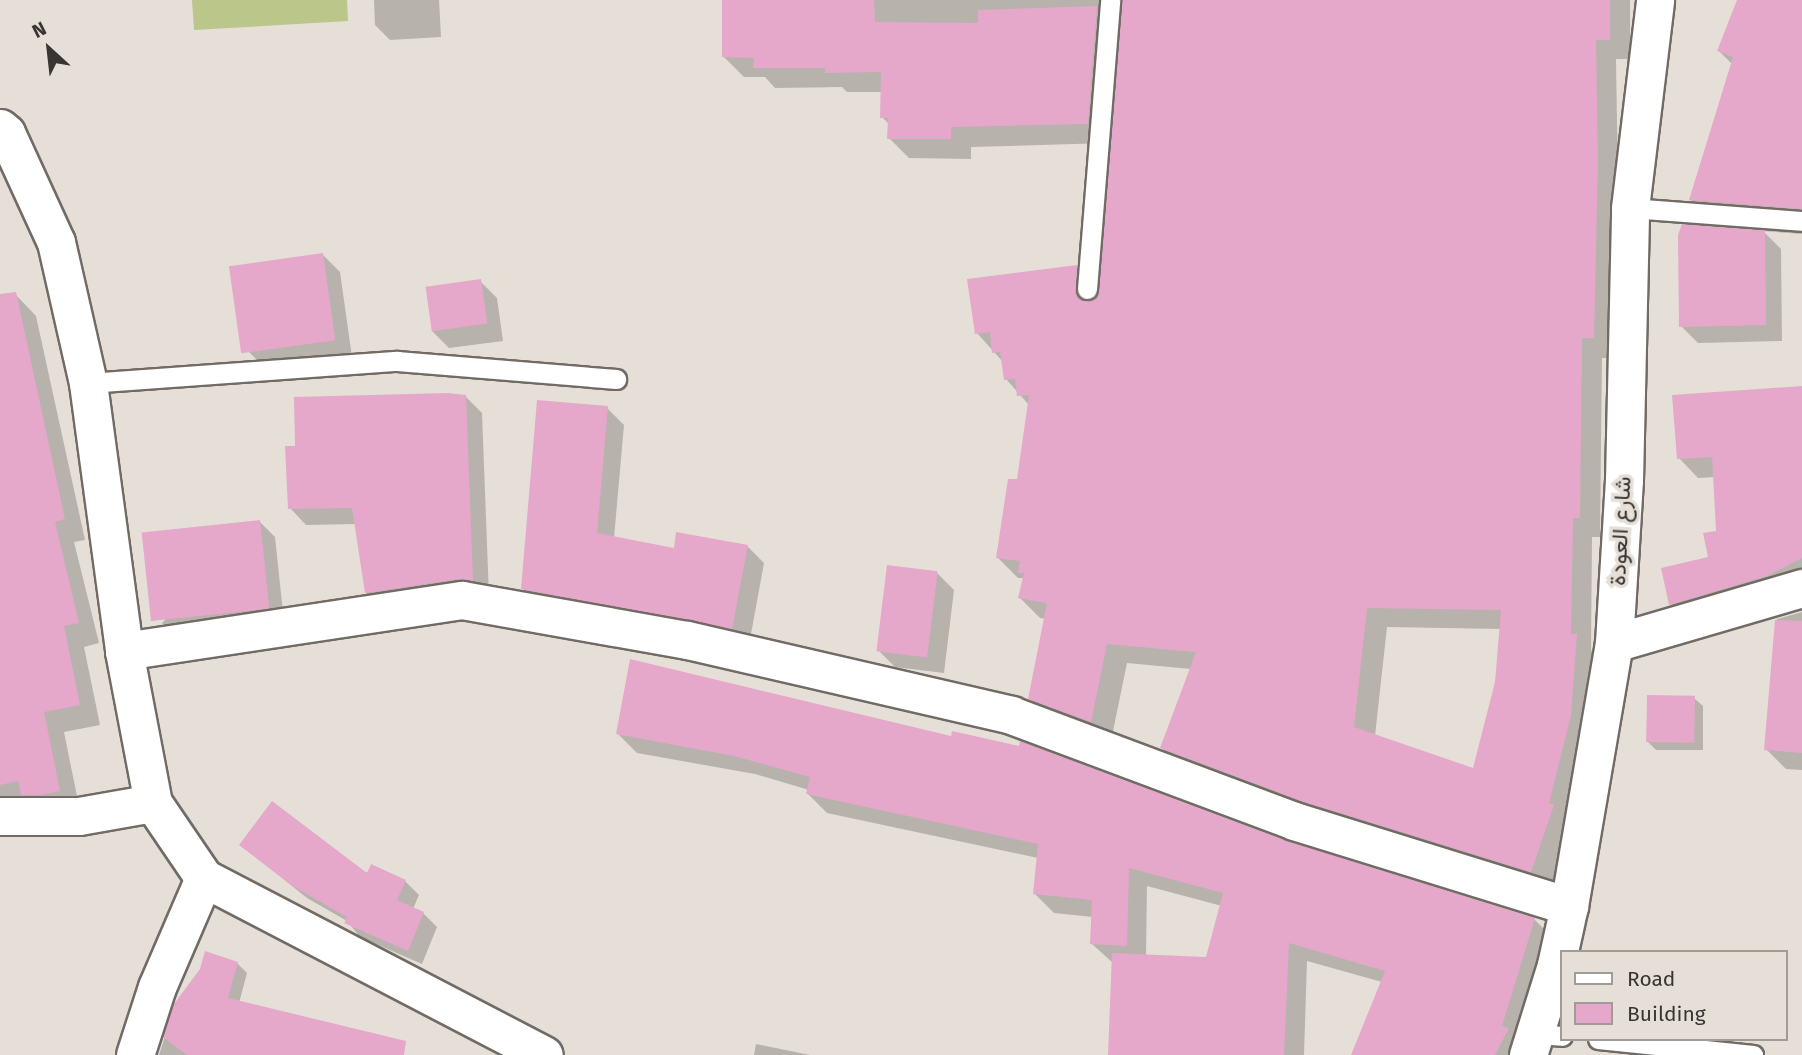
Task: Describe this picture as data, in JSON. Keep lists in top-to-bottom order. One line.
{"streets":{"street":["شارع العودة"]},"legend":["Road","Building"],"north":"top left"}
